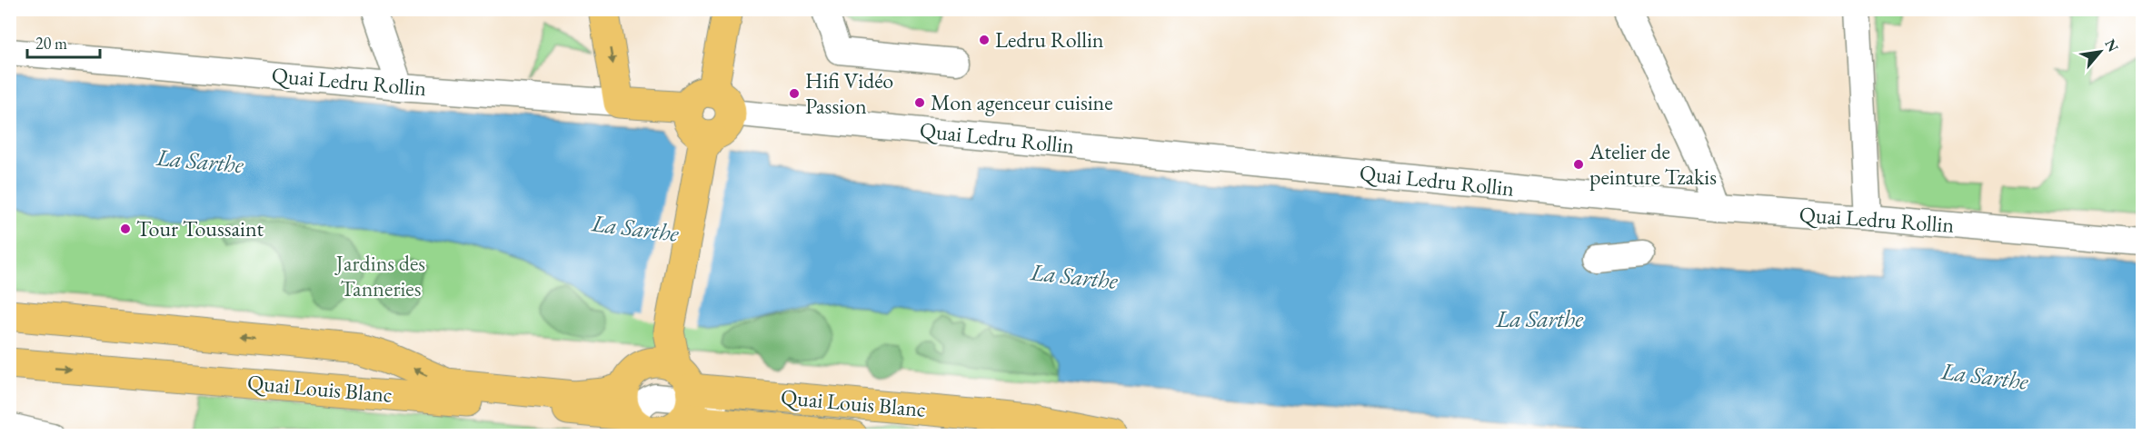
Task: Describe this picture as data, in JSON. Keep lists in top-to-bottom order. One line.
{"streets":{"main road":["Quai Ledru Rollin","Quai Louis Blanc"]},"water":["La Sarthe"],"parks":["Jardins des Tanneries"],"places":["Ledru Rollin","Hifi Vidéo Passion","Mon agenceur cuisine","Atelier de peinture Tzakis","Tour Toussaint"],"scale_bar":"20 m","north":"top right"}
